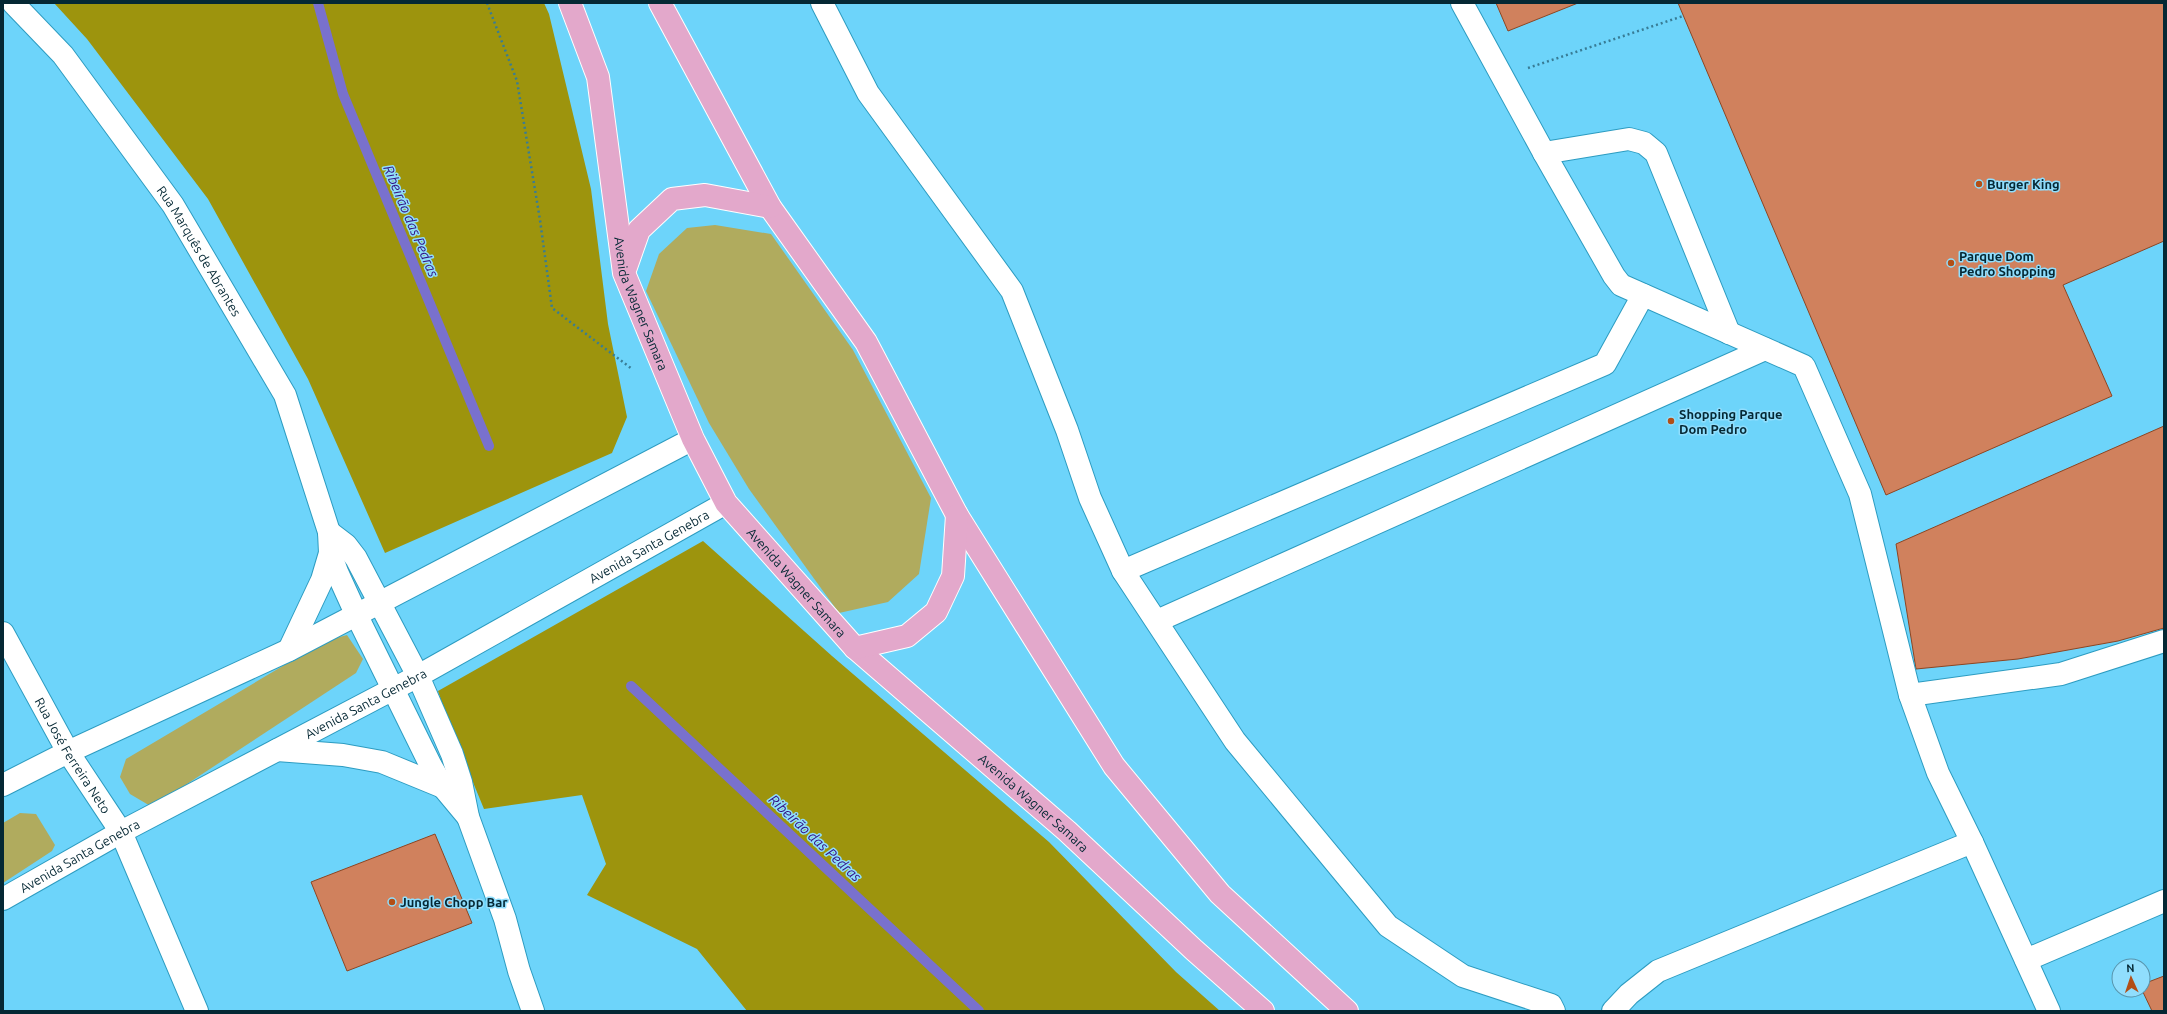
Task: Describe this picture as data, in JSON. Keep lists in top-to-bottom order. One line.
{"streets":{"main road":["Avenida Wagner Samara"],"street":["Rua Marquês de Abrantes","Avenida Santa Genebra","Rua José Ferreira Neto"]},"crossings":[["Rua Marquês de Abrantes","Avenida Santa Genebra"],["Avenida Wagner Samara","Avenida Santa Genebra"],["Avenida Santa Genebra","Rua José Ferreira Neto"]],"water":["Ribeirão das Pedras"],"places":["Burger King","Parque Dom Pedro Shopping","Shopping Parque Dom Pedro","Jungle Chopp Bar"],"north":"top"}
